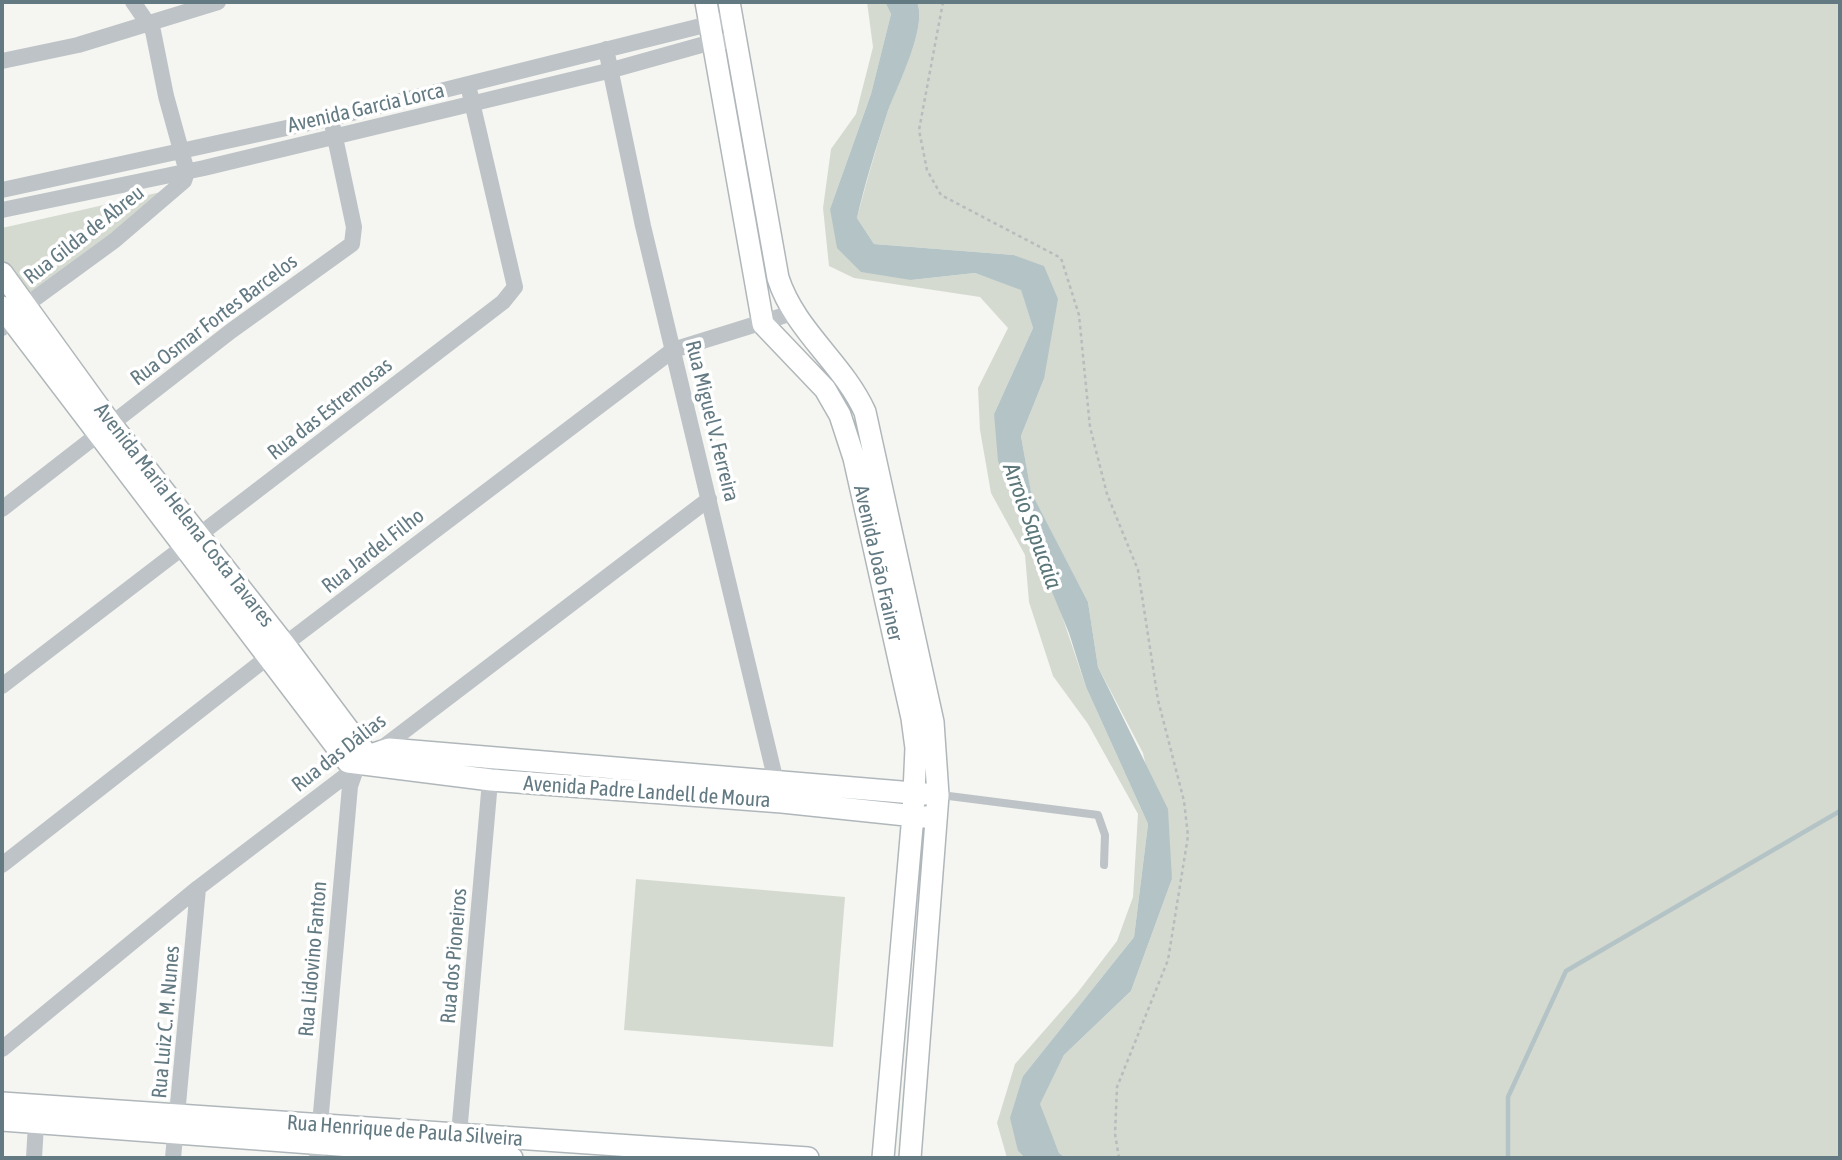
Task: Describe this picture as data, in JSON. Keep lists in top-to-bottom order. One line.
{"streets":{"street":["Avenida Garcia Lorca","Rua Gilda de Abreu","Rua Osmar Fortes Barcelos","Rua das Estremosas","Rua Miguel V. Ferreira","Avenida Maria Helena Costa Tavares","Rua Jardel Filho","Avenida João Frainer","Rua das Dálias","Avenida Padre Landell de Moura","Rua dos Pioneiros","Rua Lidovino Fanton","Rua Luiz C. M. Nunes","Rua Henrique de Paula Silveira"]},"crossings":[["Avenida Garcia Lorca","Rua Gilda de Abreu"],["Avenida Garcia Lorca","Rua Osmar Fortes Barcelos"],["Avenida Garcia Lorca","Rua das Estremosas"],["Avenida Garcia Lorca","Rua Miguel V. Ferreira"],["Avenida Garcia Lorca","Avenida João Frainer"],["Rua Gilda de Abreu","Avenida Maria Helena Costa Tavares"],["Rua Osmar Fortes Barcelos","Avenida Maria Helena Costa Tavares"],["Rua das Estremosas","Avenida Maria Helena Costa Tavares"],["Rua Miguel V. Ferreira","Rua Jardel Filho"],["Rua Miguel V. Ferreira","Rua das Dálias"],["Rua Miguel V. Ferreira","Avenida Padre Landell de Moura"],["Avenida Maria Helena Costa Tavares","Rua Jardel Filho"],["Avenida Maria Helena Costa Tavares","Rua das Dálias"],["Avenida Maria Helena Costa Tavares","Avenida Padre Landell de Moura"],["Avenida Maria Helena Costa Tavares","Rua Lidovino Fanton"],["Rua Jardel Filho","Avenida João Frainer"],["Avenida João Frainer","Avenida Padre Landell de Moura"],["Rua das Dálias","Avenida Padre Landell de Moura"],["Rua das Dálias","Rua Lidovino Fanton"],["Rua das Dálias","Rua Luiz C. M. Nunes"],["Avenida Padre Landell de Moura","Rua dos Pioneiros"],["Avenida Padre Landell de Moura","Rua Lidovino Fanton"],["Rua dos Pioneiros","Rua Henrique de Paula Silveira"],["Rua Lidovino Fanton","Rua Henrique de Paula Silveira"],["Rua Luiz C. M. Nunes","Rua Henrique de Paula Silveira"]],"water":["Arroio Sapucaia"]}
